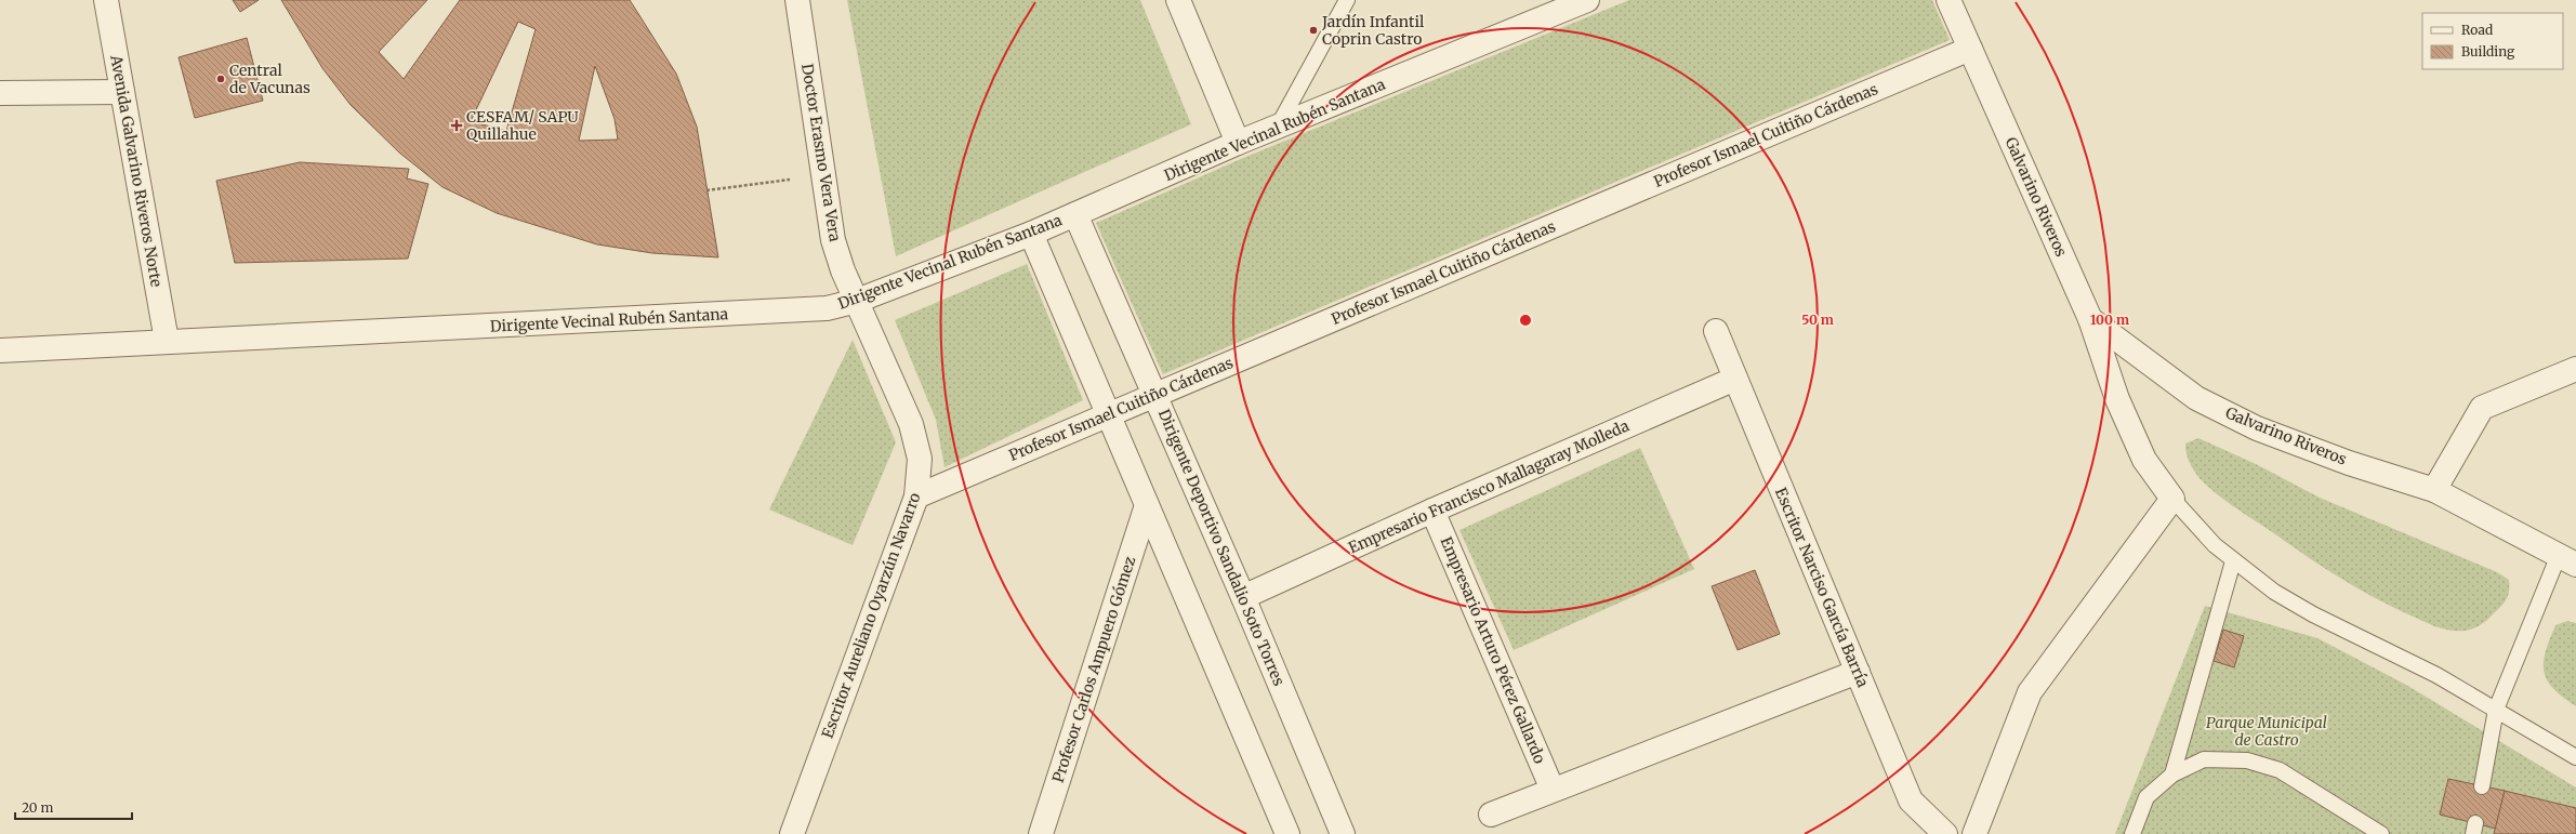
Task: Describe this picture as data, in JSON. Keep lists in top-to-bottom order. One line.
{"streets":{"street":["Dirigente Vecinal Rubén Santana","Profesor Ismael Cuitiño Cárdenas","Doctor Erasmo Vera Vera","Avenida Galvarino Riveros Norte","Galvarino Riveros","Empresario Francisco Mallagaray Molleda","Dirigente Deportivo Sandalio Soto Torres","Escritor Narciso García Barría","Escritor Aureliano Oyarzún Navarro","Empresario Arturo Pérez Gallardo","Profesor Carlos Ampuero Gómez"]},"crossings":[["Dirigente Vecinal Rubén Santana","Doctor Erasmo Vera Vera"],["Dirigente Vecinal Rubén Santana","Avenida Galvarino Riveros Norte"],["Dirigente Vecinal Rubén Santana","Dirigente Deportivo Sandalio Soto Torres"],["Dirigente Vecinal Rubén Santana","Escritor Aureliano Oyarzún Navarro"],["Profesor Ismael Cuitiño Cárdenas","Galvarino Riveros"],["Profesor Ismael Cuitiño Cárdenas","Dirigente Deportivo Sandalio Soto Torres"],["Profesor Ismael Cuitiño Cárdenas","Escritor Aureliano Oyarzún Navarro"],["Doctor Erasmo Vera Vera","Escritor Aureliano Oyarzún Navarro"],["Empresario Francisco Mallagaray Molleda","Dirigente Deportivo Sandalio Soto Torres"],["Empresario Francisco Mallagaray Molleda","Escritor Narciso García Barría"],["Empresario Francisco Mallagaray Molleda","Empresario Arturo Pérez Gallardo"]],"parks":["Parque Municipal de Castro"],"places":{"other":["Jardín Infantil Coprin Castro","Central de Vacunas"],"health":["CESFAM/ SAPU Quillahue"]},"legend":["Road","Building"],"scale_bar":"20 m","rings":["50 m","100 m"]}
